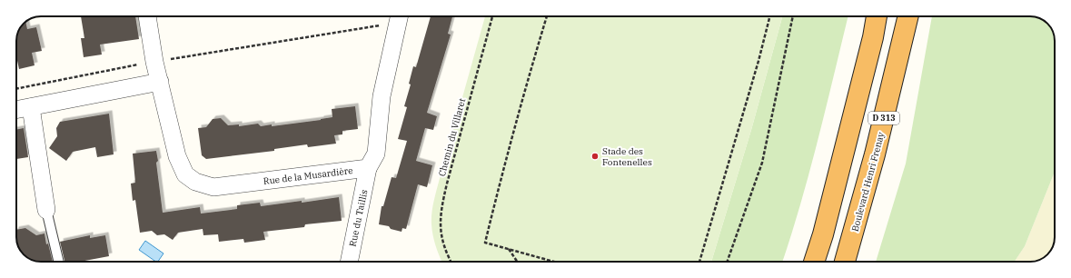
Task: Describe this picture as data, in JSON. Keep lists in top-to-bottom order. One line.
{"streets":{"highway":["D 313","Boulevard Henri Frenay"],"street":["Rue de la Musardière","Rue du Taillis"],"path":["Chemin du Villaret"]},"crossings":[["Rue de la Musardière","Rue du Taillis"]],"places":["Stade des Fontenelles"]}
